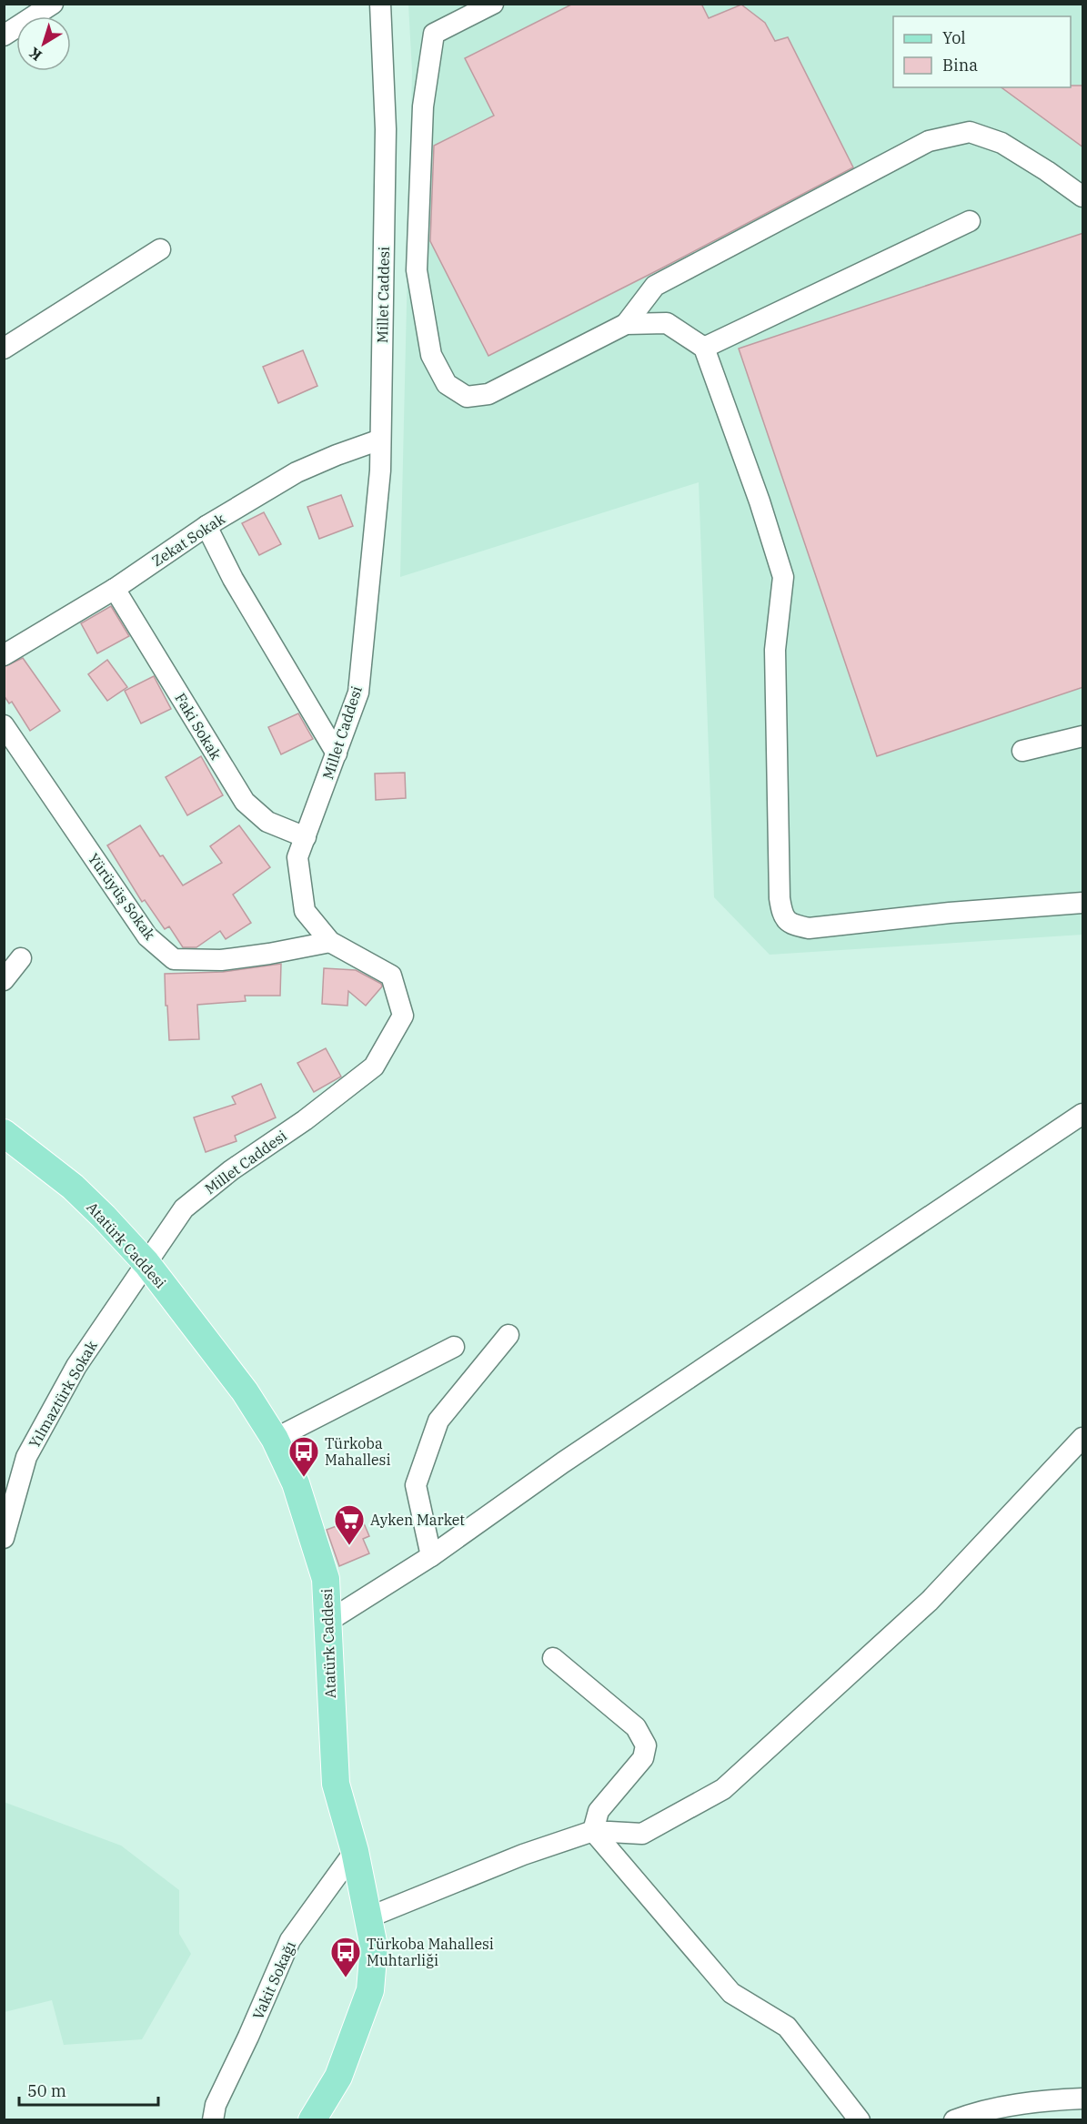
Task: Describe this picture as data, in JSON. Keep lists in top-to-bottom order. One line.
{"streets":{"main road":["Atatürk Caddesi"],"street":["Millet Caddesi","Zekat Sokak","Faki Sokak","Yürüyüş Sokak","Yılmaztürk Sokak","Vakit Sokağı"]},"crossings":[["Millet Caddesi","Zekat Sokak"],["Millet Caddesi","Faki Sokak"],["Millet Caddesi","Yürüyüş Sokak"],["Millet Caddesi","Atatürk Caddesi"],["Millet Caddesi","Yılmaztürk Sokak"],["Zekat Sokak","Faki Sokak"],["Atatürk Caddesi","Yılmaztürk Sokak"],["Atatürk Caddesi","Vakit Sokağı"]],"places":{"bus stop":["Türkoba Mahallesi","Türkoba Mahallesi Muhtarliği"],"supermarket":["Ayken Market"]},"legend":["Yol","Bina"],"scale_bar":"50 m","north":"bottom left"}
